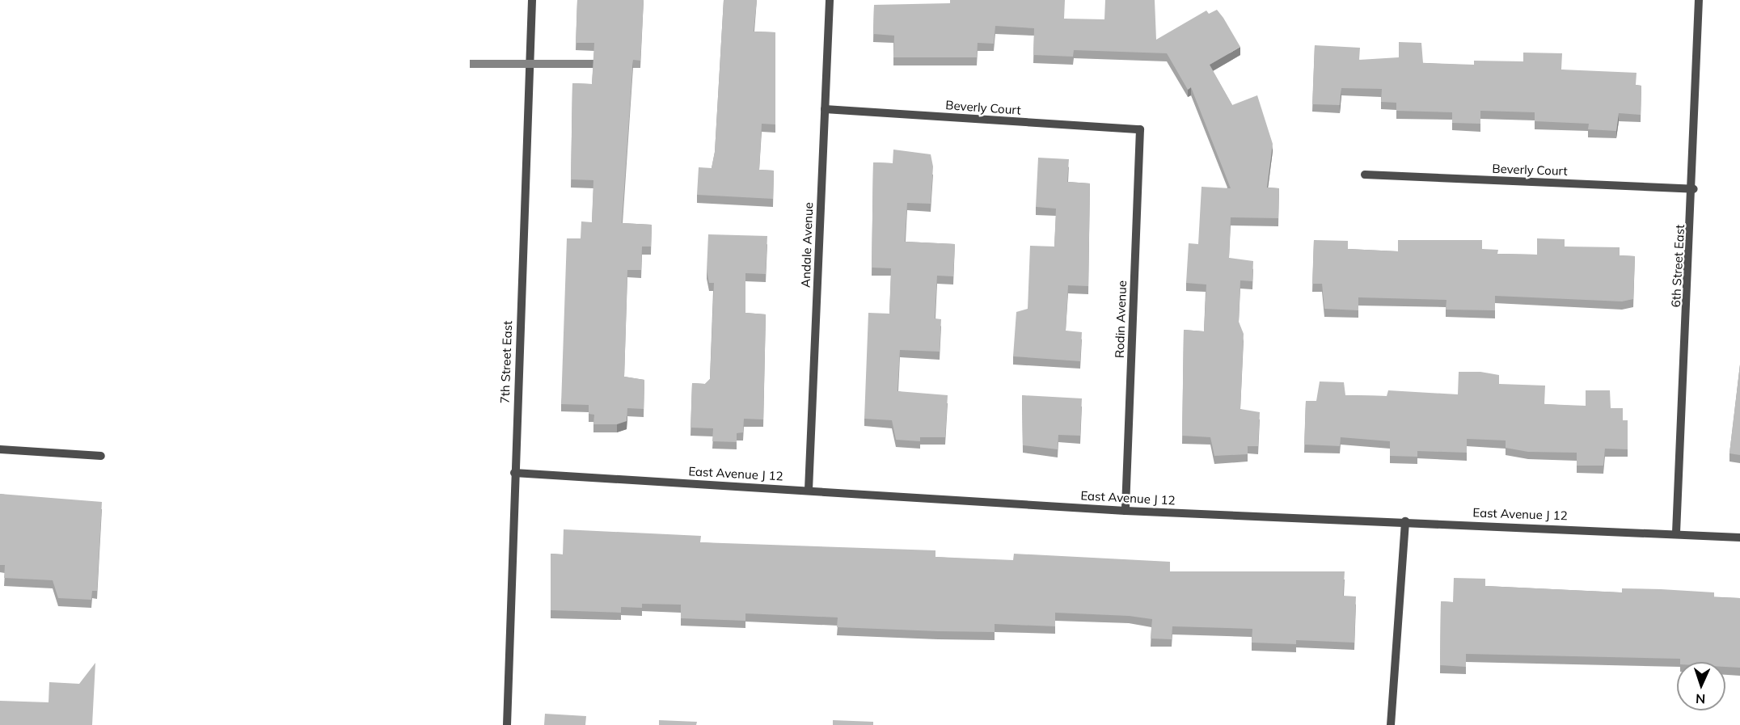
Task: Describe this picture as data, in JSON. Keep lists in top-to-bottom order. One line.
{"streets":{"street":["Beverly Court","Andale Avenue","6th Street East","Rodin Avenue","7th Street East","East Avenue J 12"]},"crossings":[["Beverly Court","Andale Avenue"],["Beverly Court","6th Street East"],["Beverly Court","Rodin Avenue"],["Andale Avenue","East Avenue J 12"],["6th Street East","East Avenue J 12"],["Rodin Avenue","East Avenue J 12"],["7th Street East","East Avenue J 12"]],"north":"bottom"}
